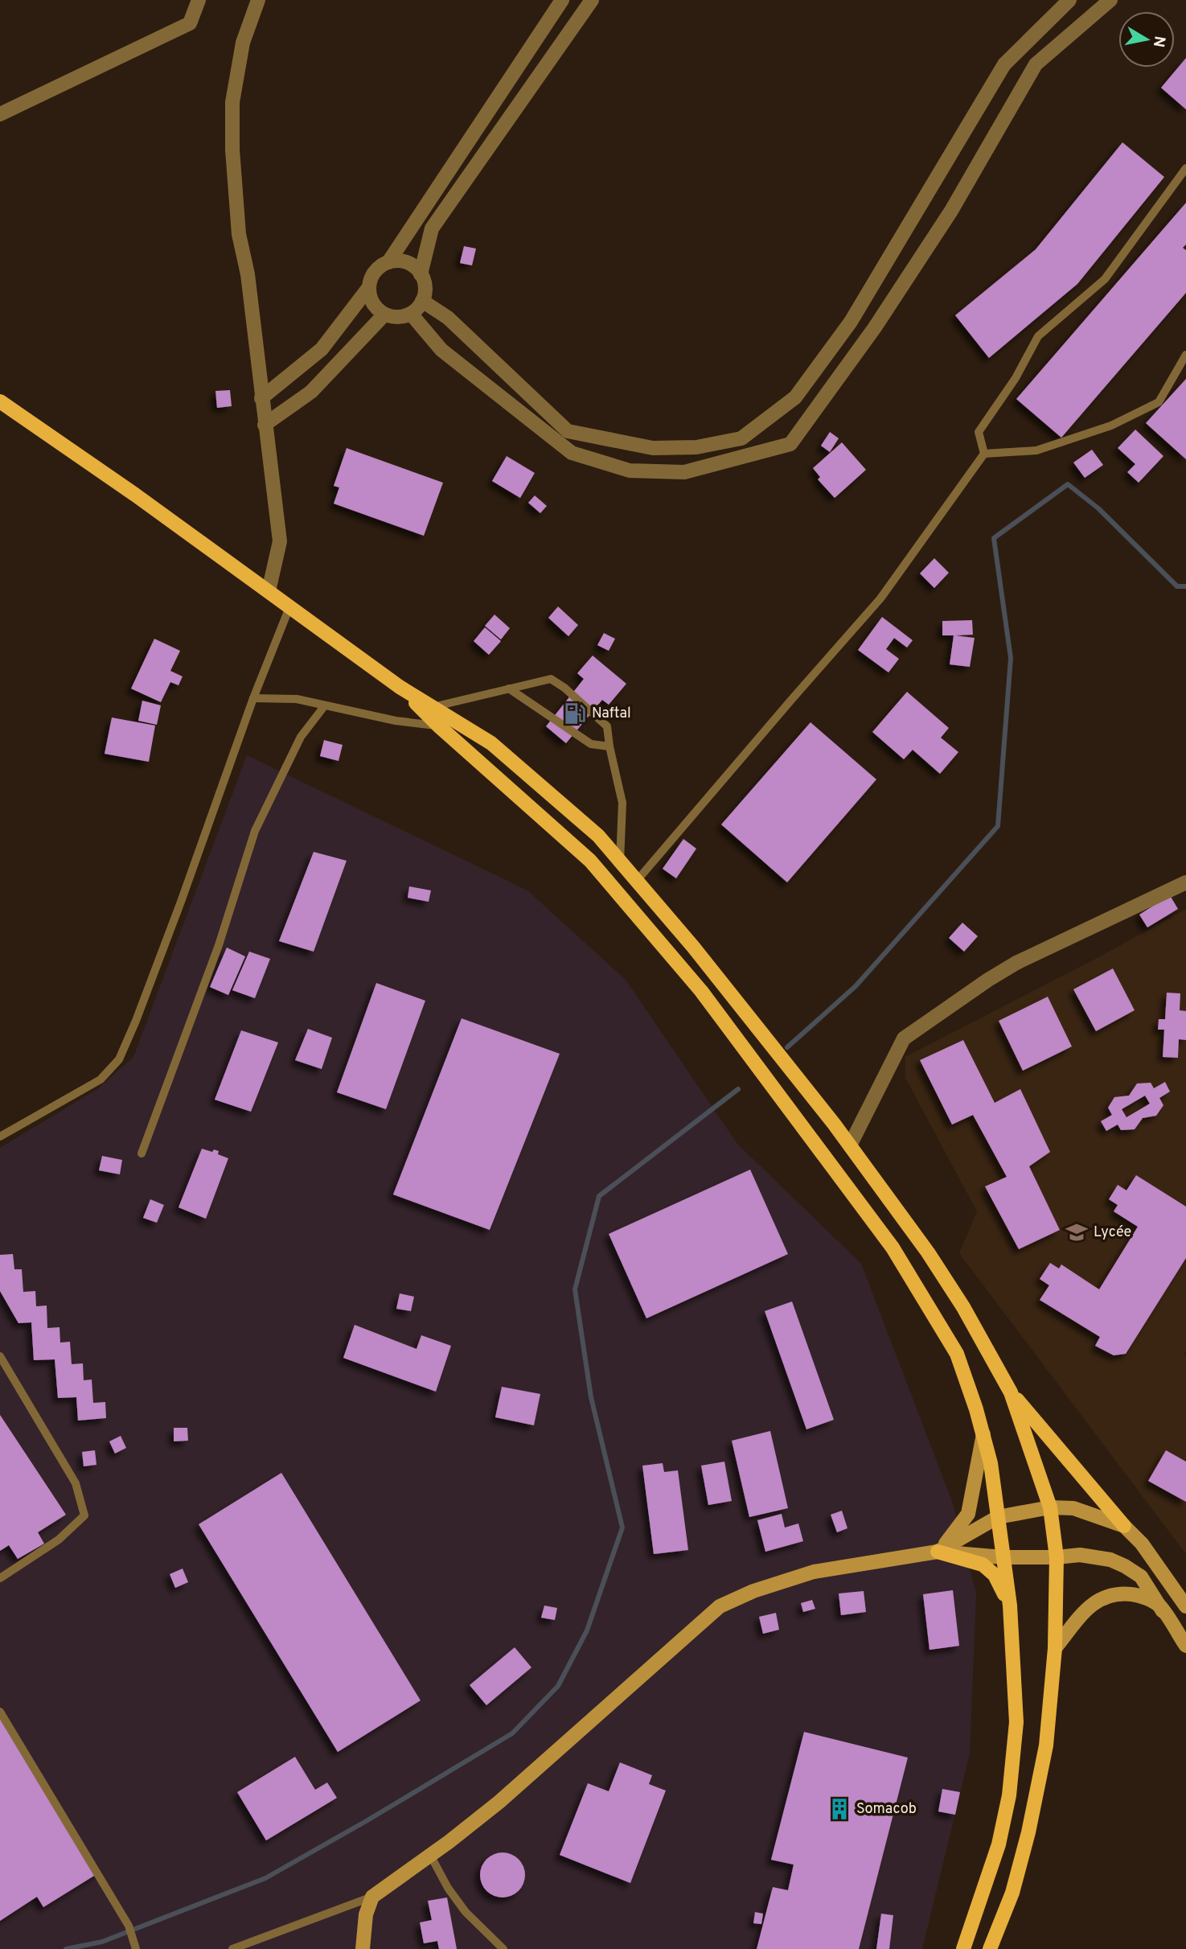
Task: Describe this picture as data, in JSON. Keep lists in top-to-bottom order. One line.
{"places":{"fuel station":["Naftal"],"school or university":["Lycée"],"building":["Somacob"]},"north":"right"}
